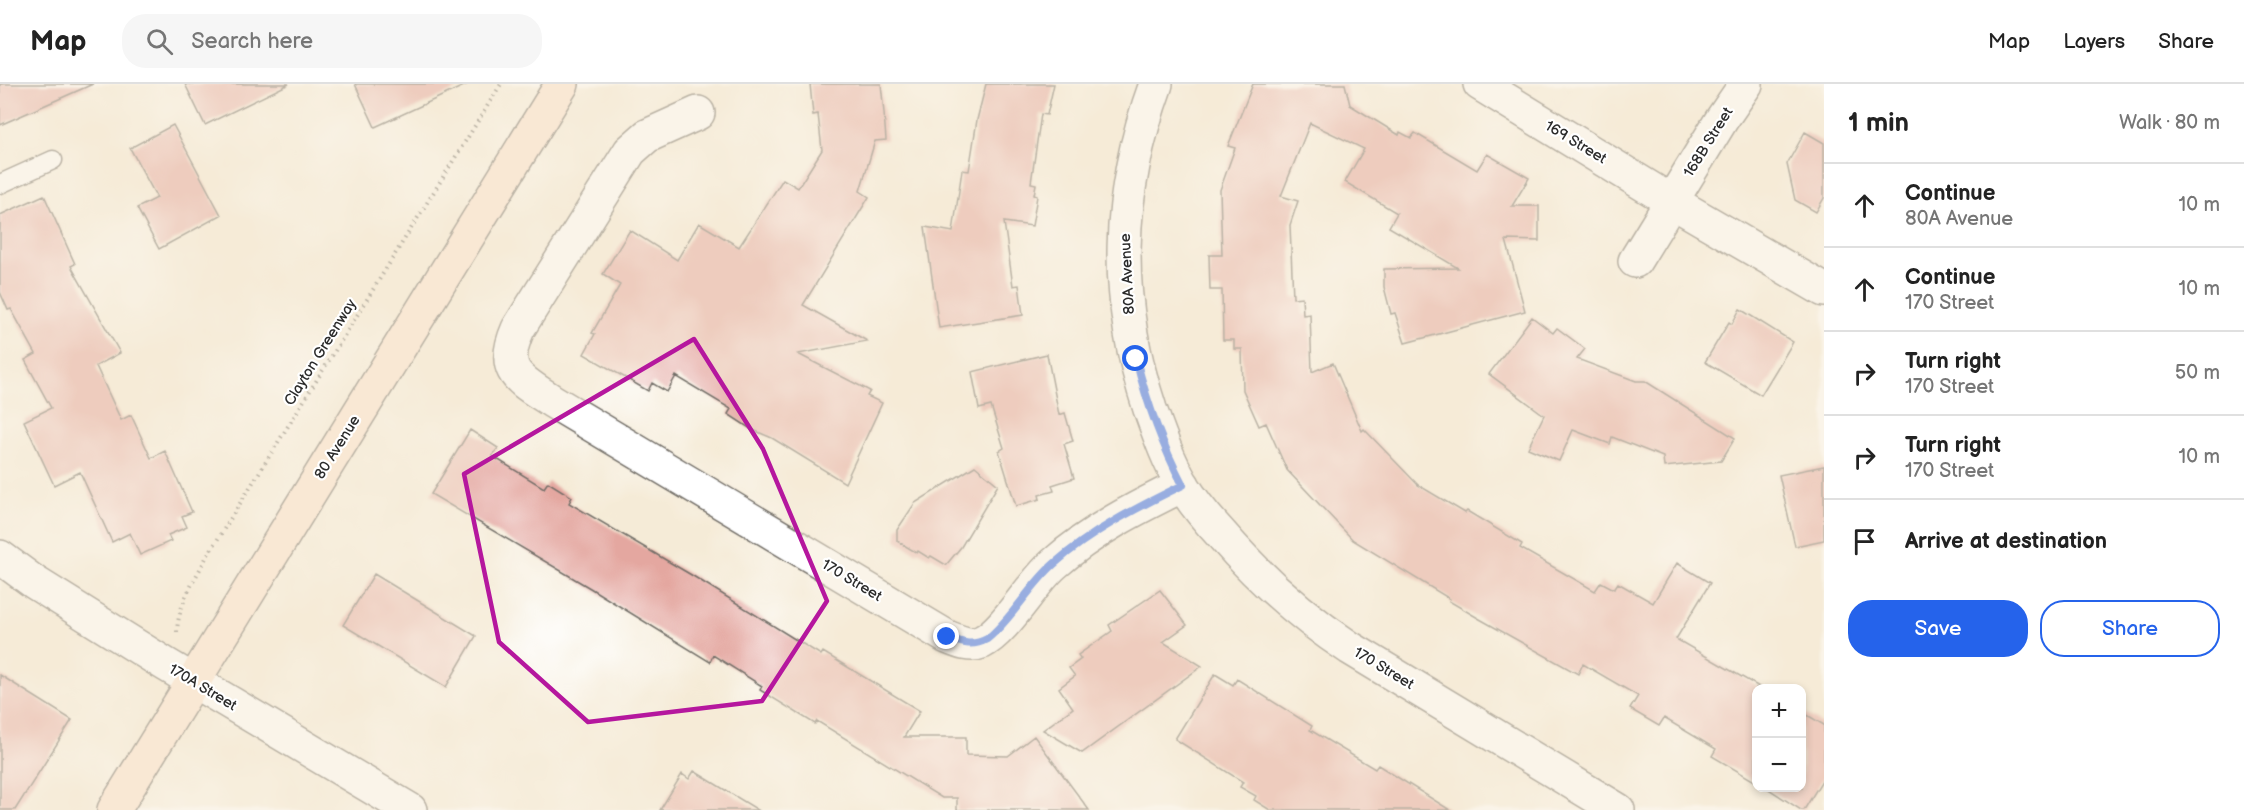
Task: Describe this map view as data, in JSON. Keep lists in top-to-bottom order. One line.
{"streets":{"main road":["80 Avenue"],"street":["169 Street","168B Street","80A Avenue","170 Street","170A Street"],"path":["Clayton Greenway"]},"crossings":[["169 Street","168B Street"],["80A Avenue","170 Street"],["80 Avenue","170A Street"]],"page":{"header":"Map","search":"Search here","nav":["Map","Layers","Share"],"heading":["1 min","Walk · 80 m"],"list":[["Continue","80A Avenue","10 m"],["Continue","170 Street","10 m"],["Turn right","170 Street","50 m"],["Turn right","170 Street","10 m"],"Arrive at destination"],"buttons":["Save","Share"],"map_buttons":["+","−"]}}
